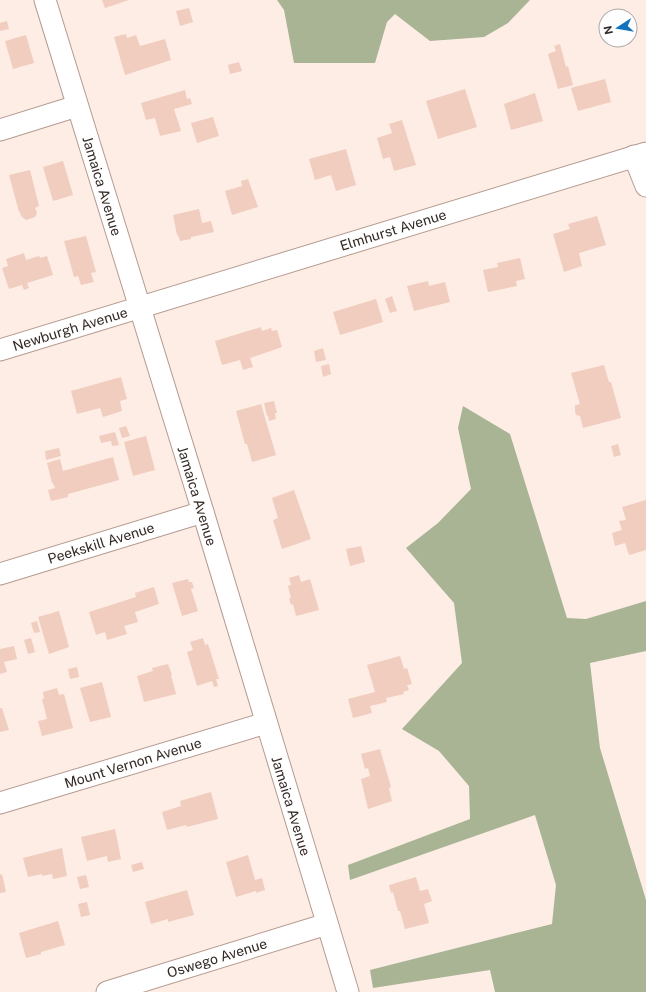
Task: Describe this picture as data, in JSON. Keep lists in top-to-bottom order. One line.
{"streets":{"street":["Jamaica Avenue","Elmhurst Avenue","Newburgh Avenue","Peekskill Avenue","Mount Vernon Avenue","Oswego Avenue"]},"crossings":[["Jamaica Avenue","Elmhurst Avenue"],["Jamaica Avenue","Newburgh Avenue"],["Jamaica Avenue","Peekskill Avenue"],["Jamaica Avenue","Mount Vernon Avenue"],["Jamaica Avenue","Oswego Avenue"],["Elmhurst Avenue","Newburgh Avenue"]],"north":"left"}
